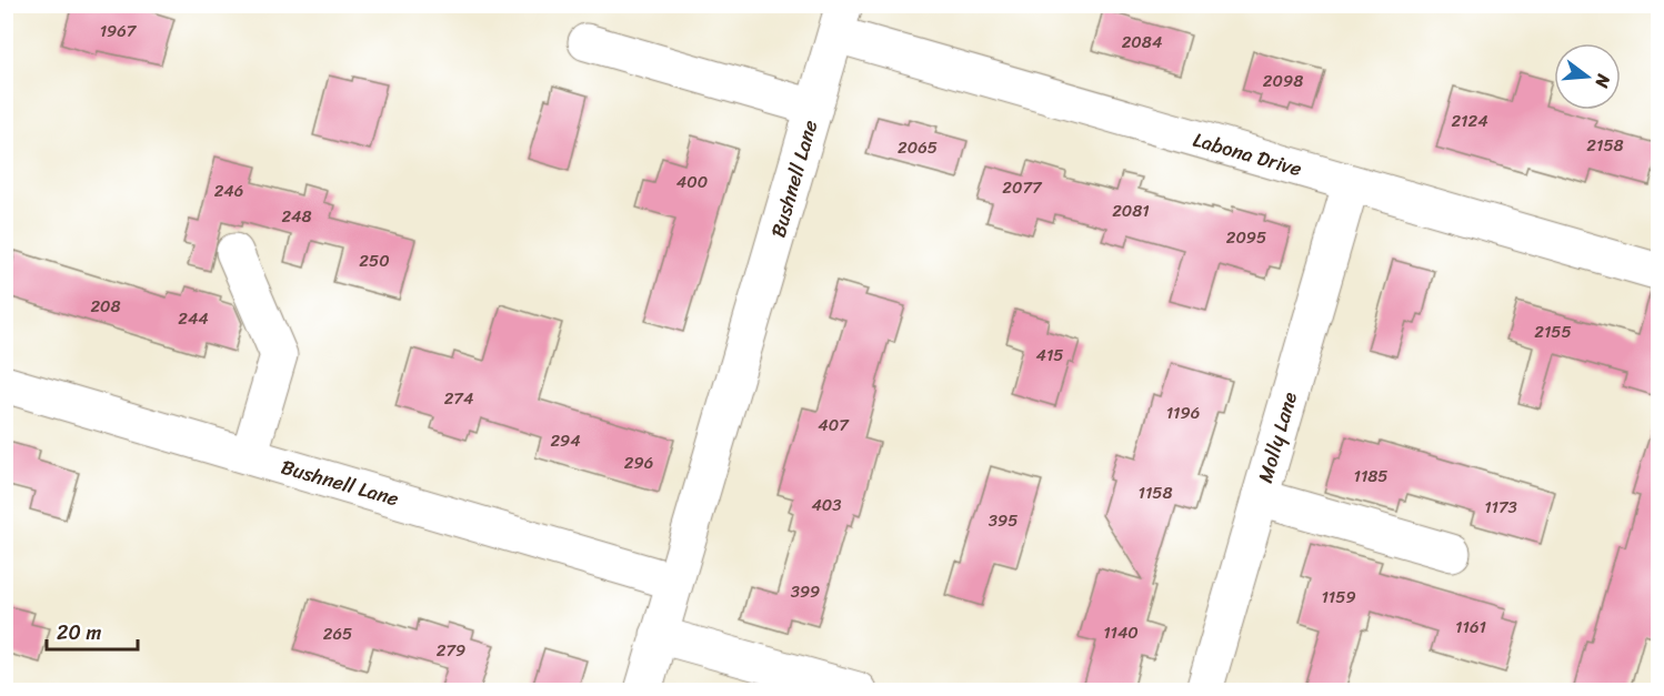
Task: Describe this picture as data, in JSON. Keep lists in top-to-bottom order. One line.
{"streets":{"street":["Labona Drive","Bushnell Lane","Molly Lane"]},"crossings":[["Labona Drive","Bushnell Lane"],["Labona Drive","Molly Lane"]],"house_numbers":["1967","2084","2098","2124","2158","2065","400","2077","246","2081","248","2095","250","208","244","2155","415","274","1196","407","294","296","1185","1158","403","1173","395","399","1159","1161","1140","265","279"],"scale_bar":"20 m","north":"right"}
